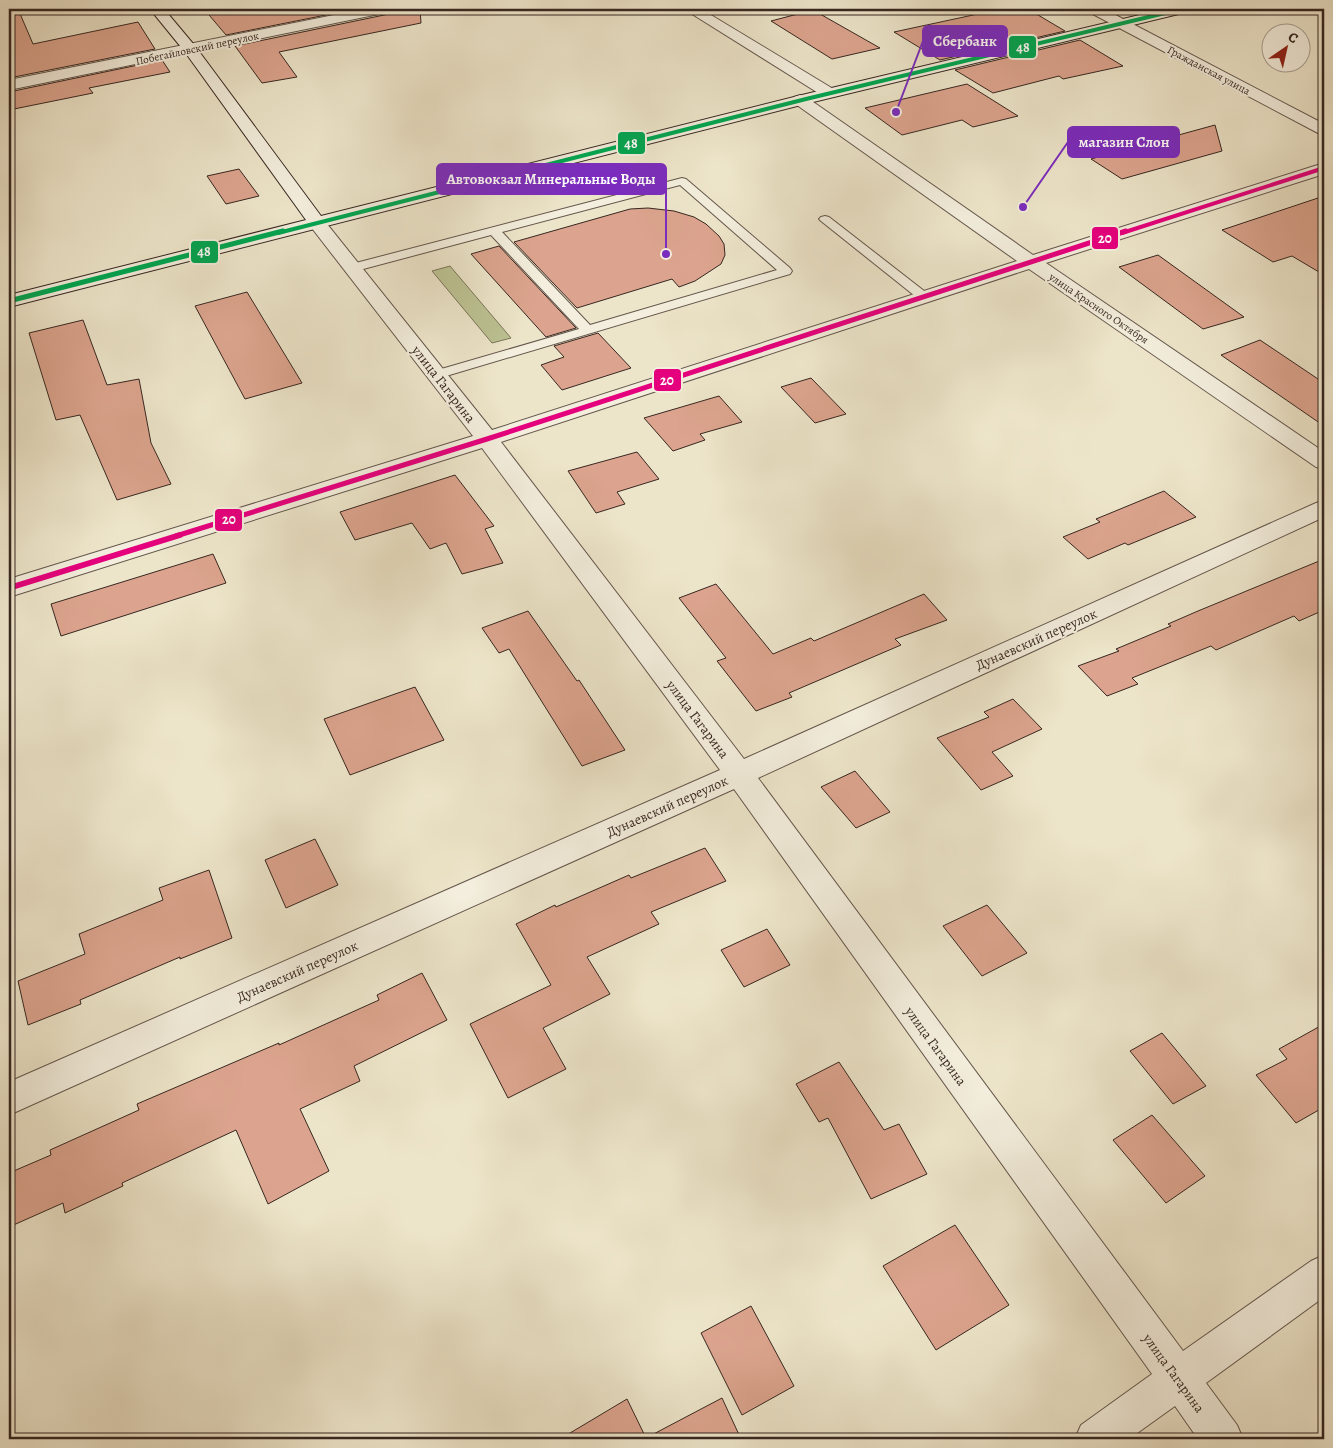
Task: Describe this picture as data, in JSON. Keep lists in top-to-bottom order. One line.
{"streets":{"street":["Побегайловский переулок","Гражданская улица","улица Красного Октября","улица Гагарина","Дунаевский переулок"]},"crossings":[["Побегайловский переулок","улица Гагарина"],["улица Гагарина","Дунаевский переулок"]],"places":["Сбербанк","магазин Слон","Автовокзал Минеральные Воды"],"lines":["transit line 48","transit line 20"],"north":"top right"}
